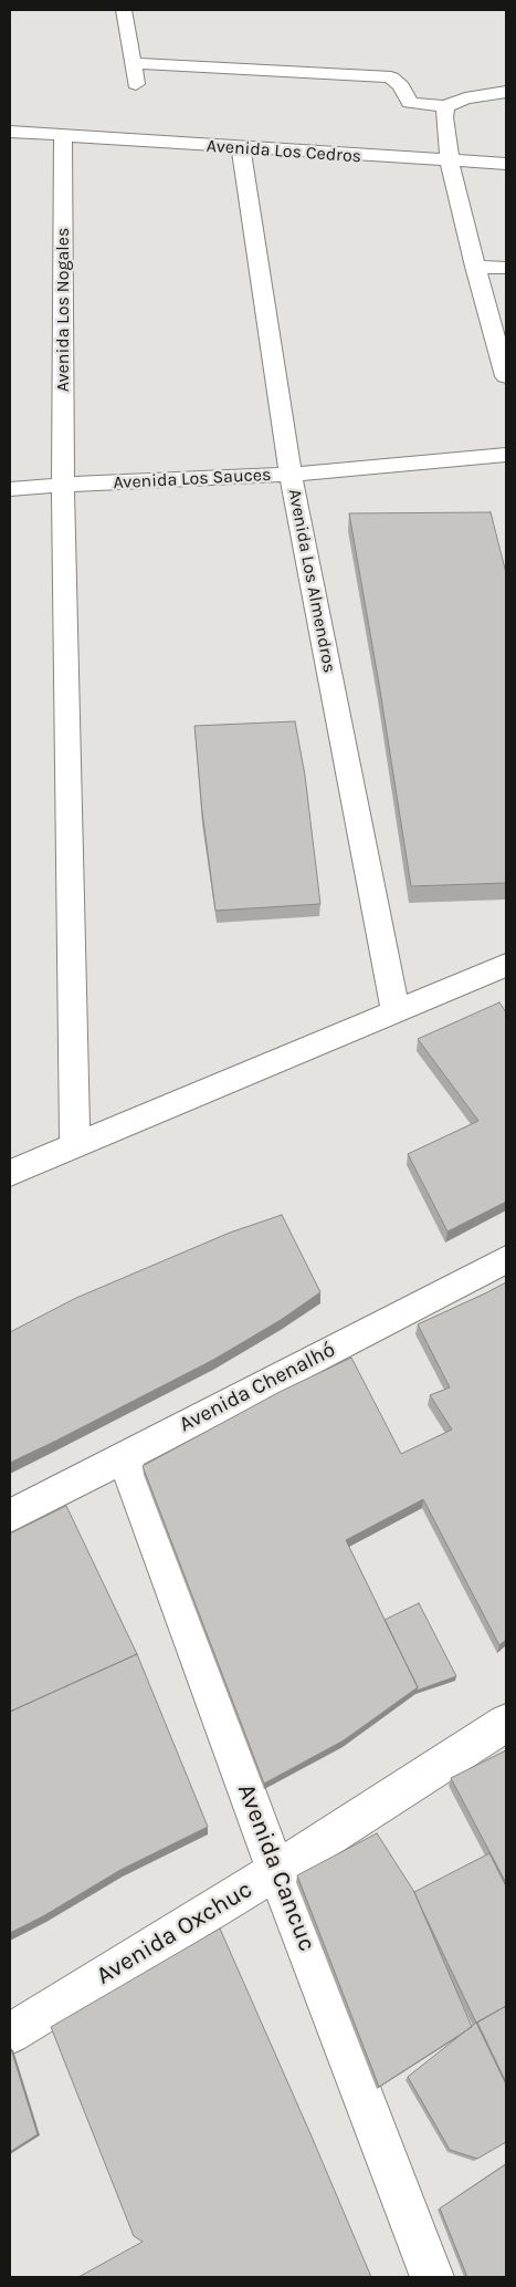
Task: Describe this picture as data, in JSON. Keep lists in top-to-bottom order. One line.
{"streets":{"street":["Avenida Los Cedros","Avenida Los Nogales","Avenida Los Sauces","Avenida Los Almendros","Avenida Chenalhó","Avenida Cancuc","Avenida Oxchuc"]},"crossings":[["Avenida Los Cedros","Avenida Los Nogales"],["Avenida Los Cedros","Avenida Los Almendros"],["Avenida Los Nogales","Avenida Los Sauces"],["Avenida Los Sauces","Avenida Los Almendros"],["Avenida Chenalhó","Avenida Cancuc"],["Avenida Cancuc","Avenida Oxchuc"]]}
